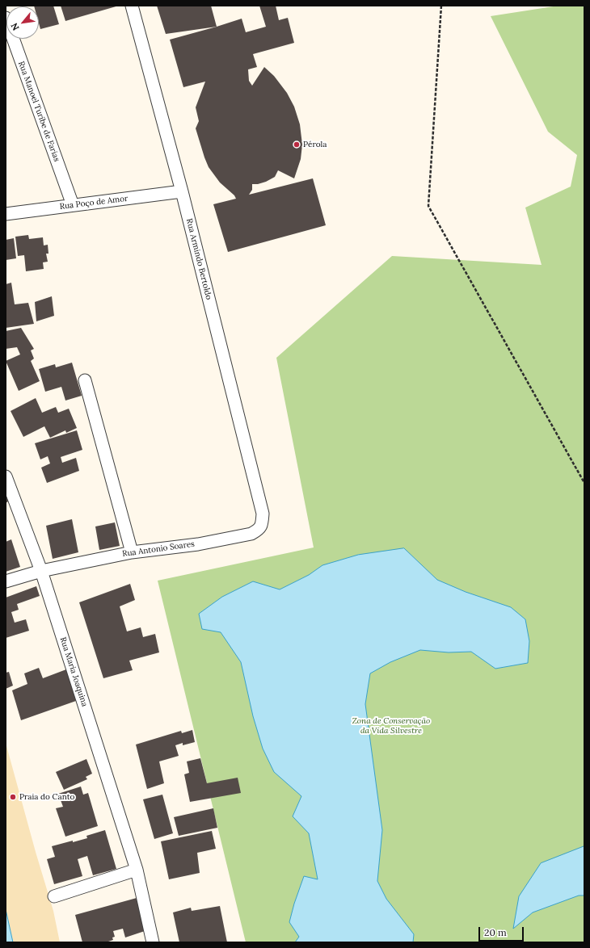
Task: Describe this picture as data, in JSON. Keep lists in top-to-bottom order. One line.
{"streets":{"street":["Rua Manoel Turibe de Farias","Rua Poço de Amor","Rua Armindo Bertoldo","Rua Antonio Soares","Rua Maria Joaquina"]},"crossings":[["Rua Manoel Turibe de Farias","Rua Poço de Amor"],["Rua Poço de Amor","Rua Armindo Bertoldo"],["Rua Armindo Bertoldo","Rua Antonio Soares"],["Rua Antonio Soares","Rua Maria Joaquina"]],"parks":["Zona de Conservação da Vida Silvestre"],"places":["Pérola","Praia do Canto"],"scale_bar":"20 m","north":"bottom left"}
